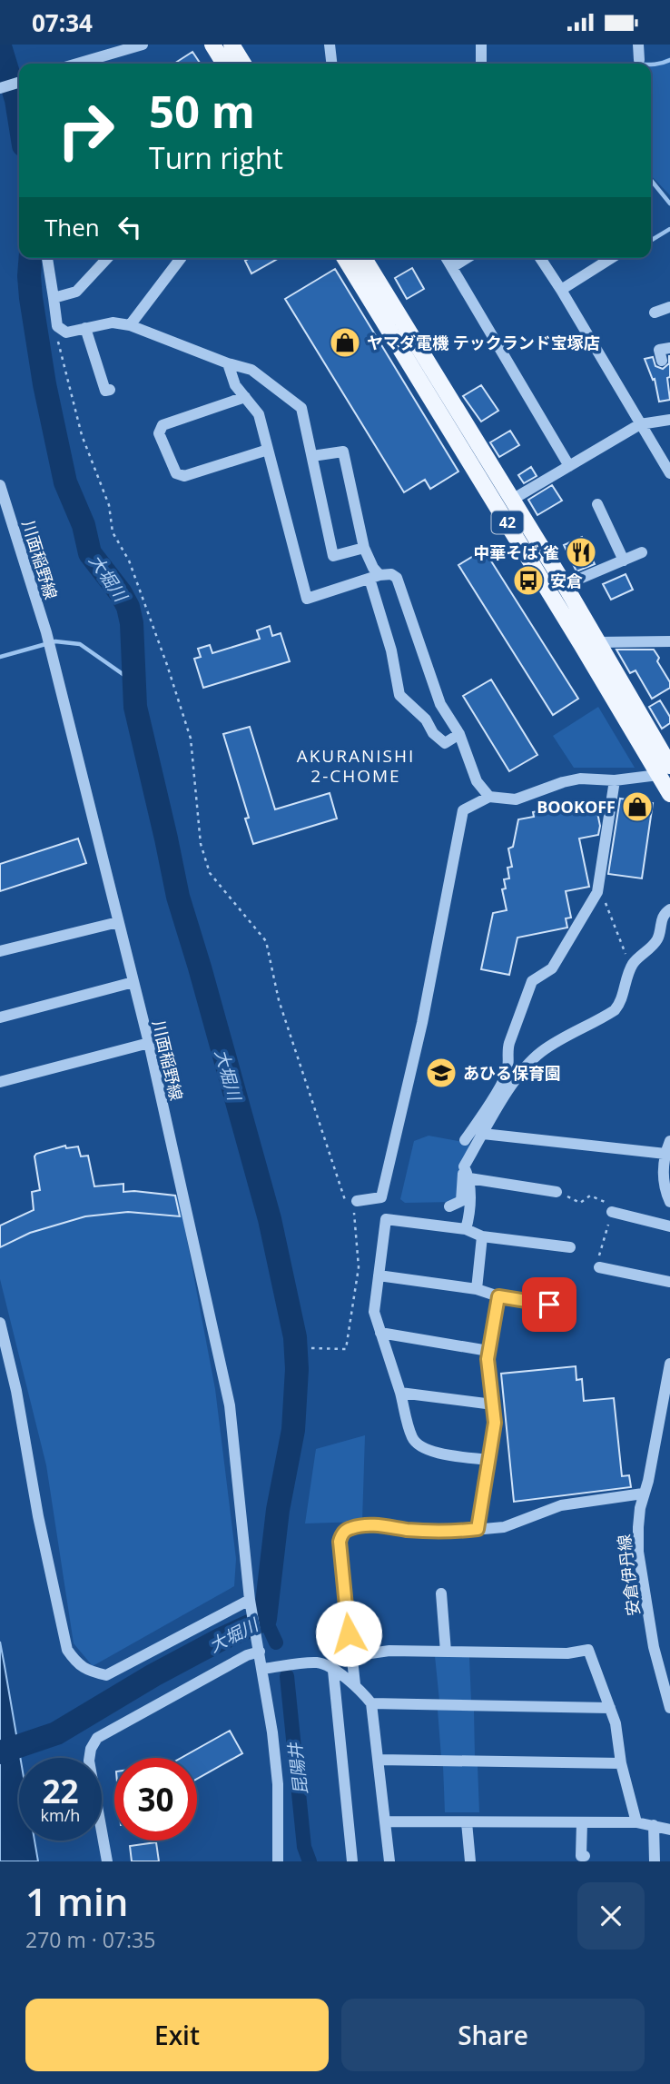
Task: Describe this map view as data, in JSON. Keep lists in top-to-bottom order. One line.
{"streets":{"main road":["42"],"street":["川面稲野線","安倉伊丹線"]},"districts":["AKURANISHI 2-CHOME"],"water":["大堀川","昆陽井"],"places":{"shop":["ヤマダ電機 テックランド宝塚店","BOOKOFF"],"restaurant":["中華そば 雀"],"bus stop":["安倉"],"school or university":["あひる保育園"]},"page":{"status":"07:34","turn":["50 m","Turn right"],"then":"Then","speed":"22 km/h","limit":"30","heading":["1 min","270 m · 07:35"],"buttons":["Exit","Share"]}}
